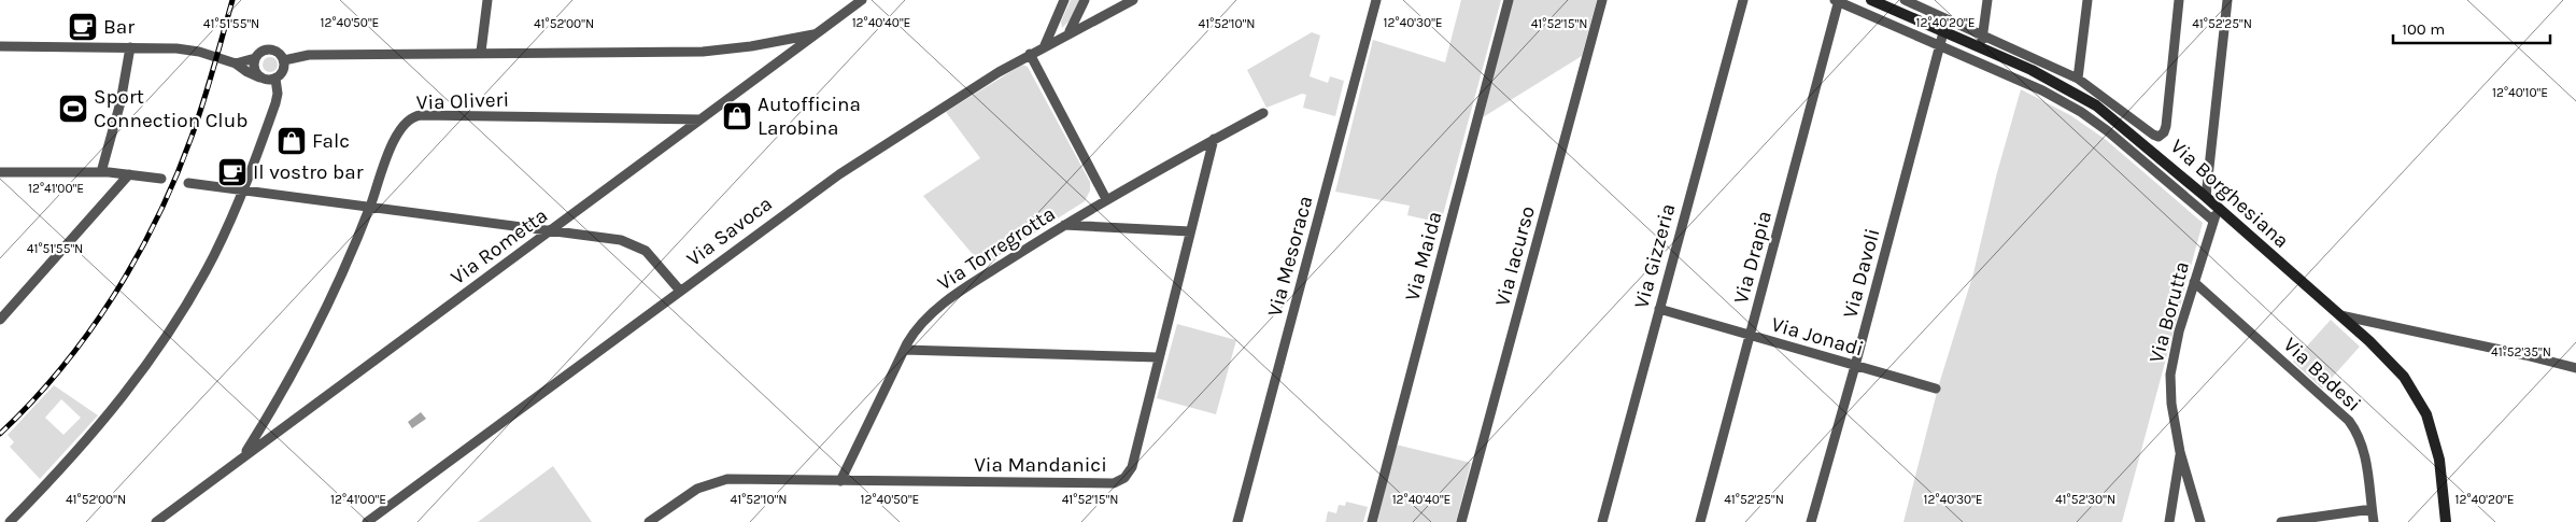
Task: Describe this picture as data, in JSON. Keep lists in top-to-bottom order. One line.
{"streets":{"street":["Via Oliveri","Via Borghesiana","Via Savoca","Via Rometta","Via Torregrotta","Via Mesoraca","Via Maida","Via Iacurso","Via Gizzeria","Via Drapia","Via Davoli","Via Borutta","Via Jonadi","Via Badesi","Via Mandanici"]},"crossings":[["Via Oliveri","Via Rometta"],["Via Borghesiana","Via Drapia"],["Via Borghesiana","Via Davoli"],["Via Borghesiana","Via Borutta"],["Via Torregrotta","Via Mandanici"],["Via Gizzeria","Via Jonadi"],["Via Drapia","Via Jonadi"],["Via Davoli","Via Jonadi"],["Via Borutta","Via Badesi"]],"places":{"cafe":["Bar","Il vostro bar"],"sports":["Sport Connection Club"],"shop":["Autofficina Larobina","Falc"]},"scale_bar":"100 m","coordinates":["12°40'50\"E","12°40'30\"E","12°40'20\"E","12°40'40\"E","41°51'55\"N","41°52'00\"N","41°52'10\"N","41°52'15\"N","41°52'25\"N","12°40'10\"E","12°41'00\"E","41°52'35\"N","41°52'30\"N"]}
